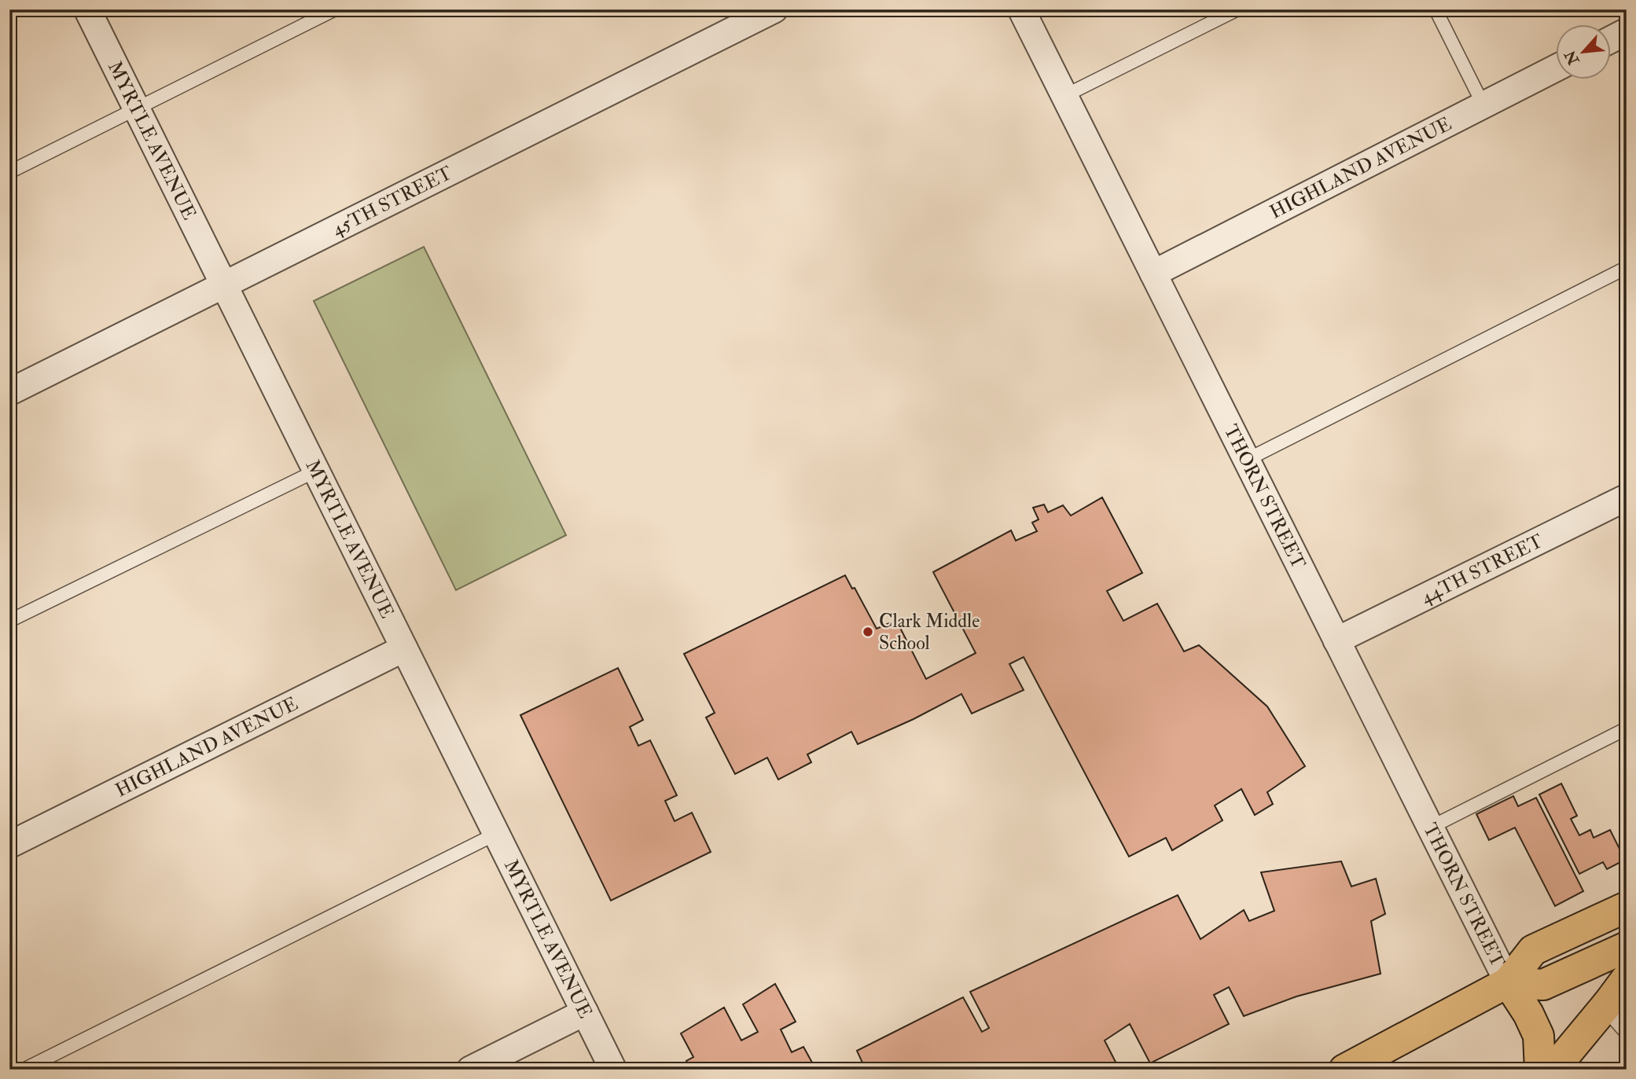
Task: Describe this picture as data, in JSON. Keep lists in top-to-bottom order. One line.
{"streets":{"street":["MYRTLE AVENUE","HIGHLAND AVENUE","45TH STREET","THORN STREET","44TH STREET"]},"crossings":[["MYRTLE AVENUE","HIGHLAND AVENUE"],["MYRTLE AVENUE","45TH STREET"],["HIGHLAND AVENUE","THORN STREET"],["THORN STREET","44TH STREET"]],"places":["Clark Middle School"],"north":"bottom left"}
